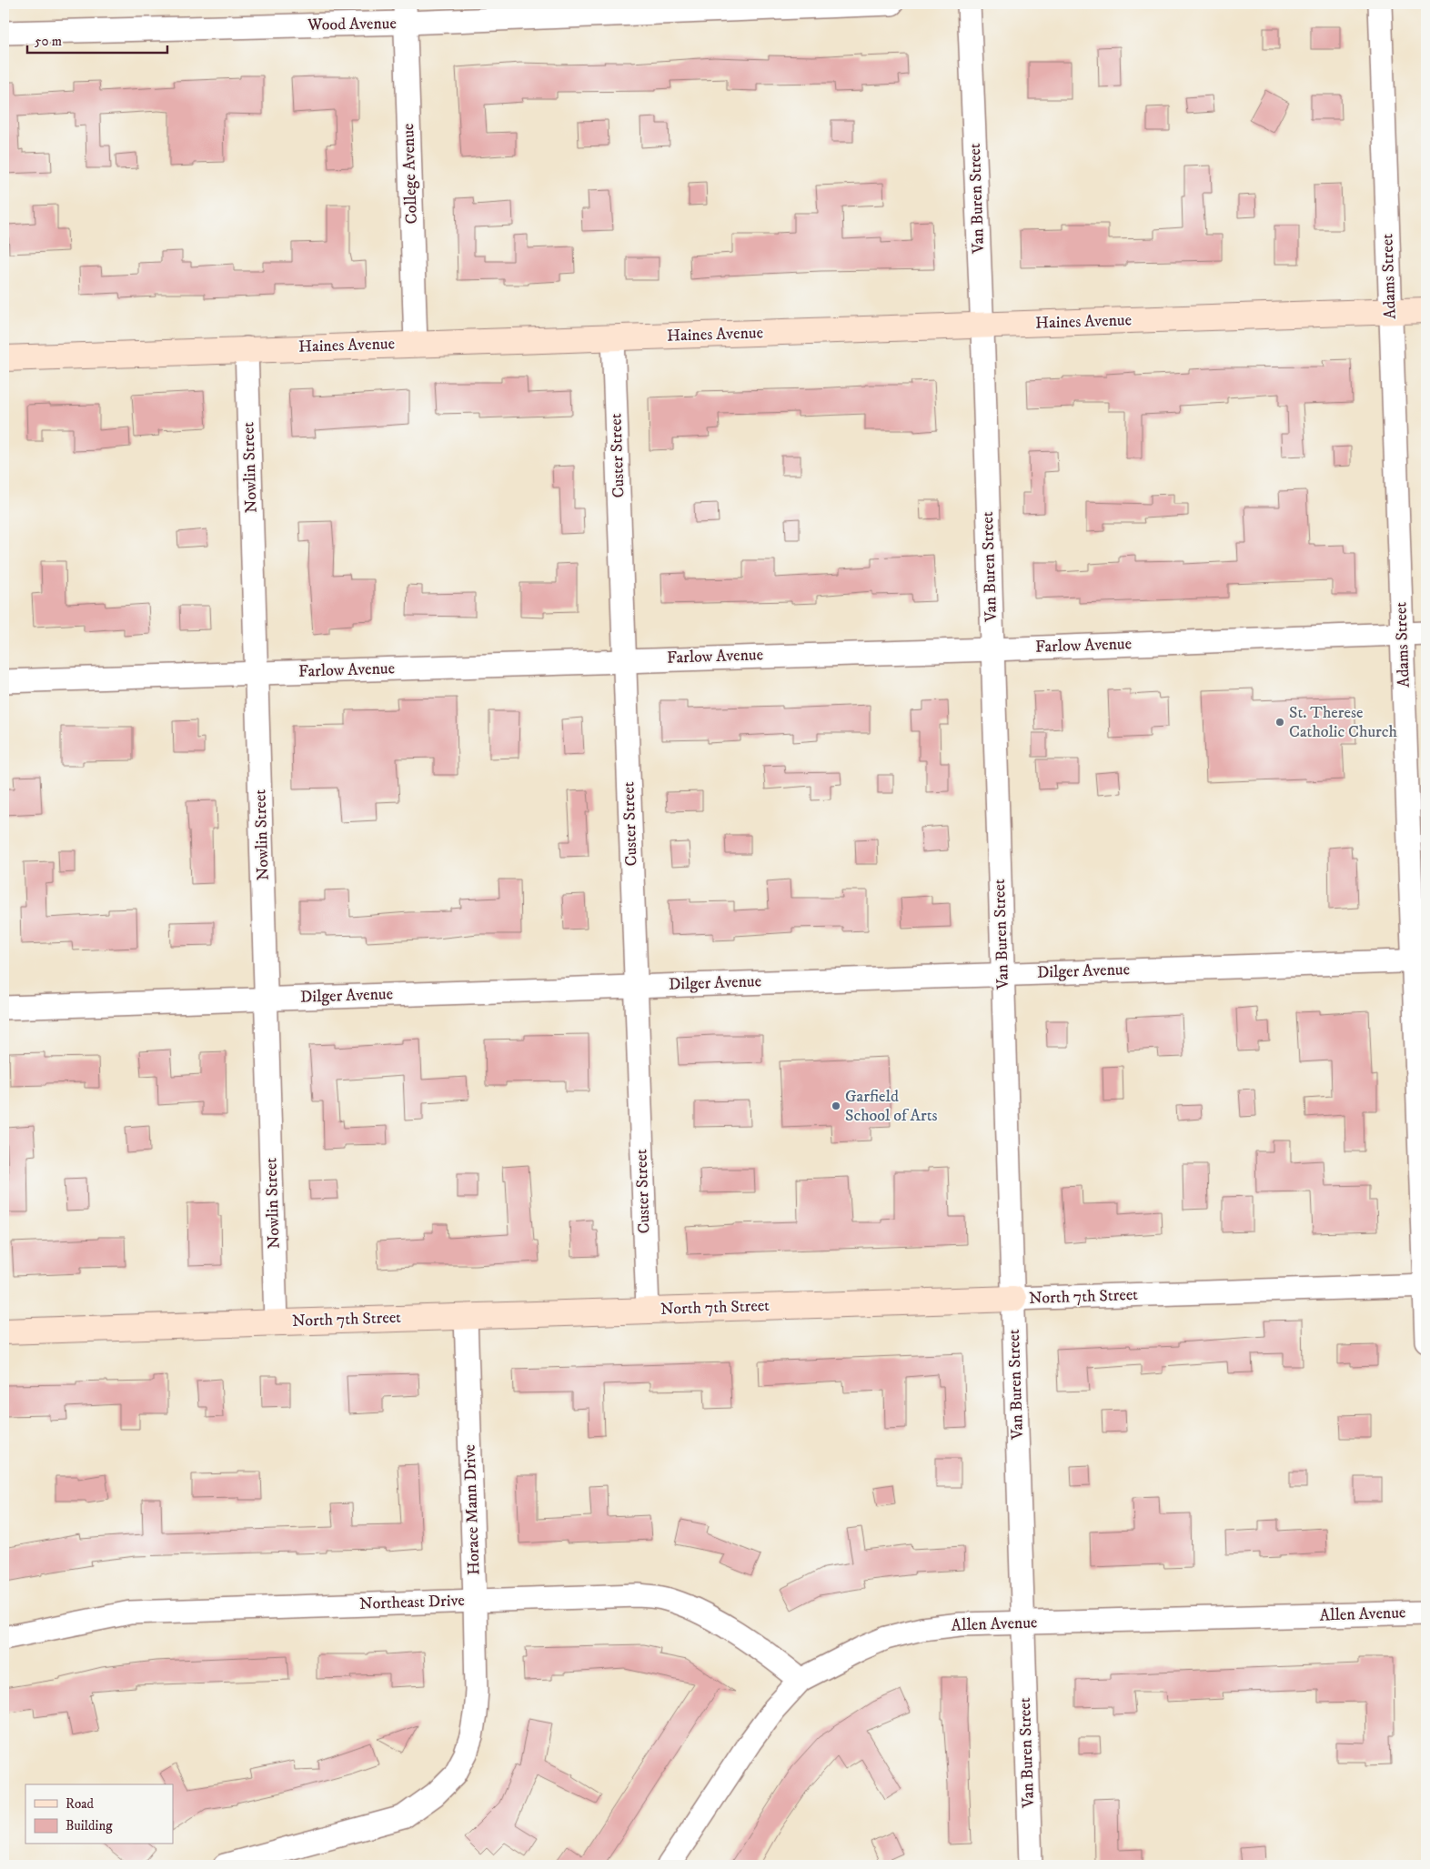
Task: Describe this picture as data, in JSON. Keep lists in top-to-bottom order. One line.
{"streets":{"main road":["Haines Avenue","North 7th Street"],"street":["Wood Avenue","College Avenue","Van Buren Street","Adams Street","Custer Street","Nowlin Street","Farlow Avenue","Dilger Avenue","Horace Mann Drive","Northeast Drive","Allen Avenue"]},"crossings":[["Wood Avenue","College Avenue"],["College Avenue","Haines Avenue"],["Van Buren Street","Haines Avenue"],["Van Buren Street","Farlow Avenue"],["Van Buren Street","Dilger Avenue"],["Van Buren Street","North 7th Street"],["Van Buren Street","Allen Avenue"],["Adams Street","Haines Avenue"],["Adams Street","Farlow Avenue"],["Adams Street","Dilger Avenue"],["Adams Street","North 7th Street"],["Haines Avenue","Custer Street"],["Haines Avenue","Nowlin Street"],["Custer Street","Farlow Avenue"],["Custer Street","Dilger Avenue"],["Custer Street","North 7th Street"],["Nowlin Street","Farlow Avenue"],["Nowlin Street","Dilger Avenue"],["Nowlin Street","North 7th Street"],["North 7th Street","Horace Mann Drive"],["Horace Mann Drive","Northeast Drive"],["Northeast Drive","Allen Avenue"]],"places":["St. Therese Catholic Church","Garfield School of Arts"],"legend":["Road","Building"],"scale_bar":"50 m"}
